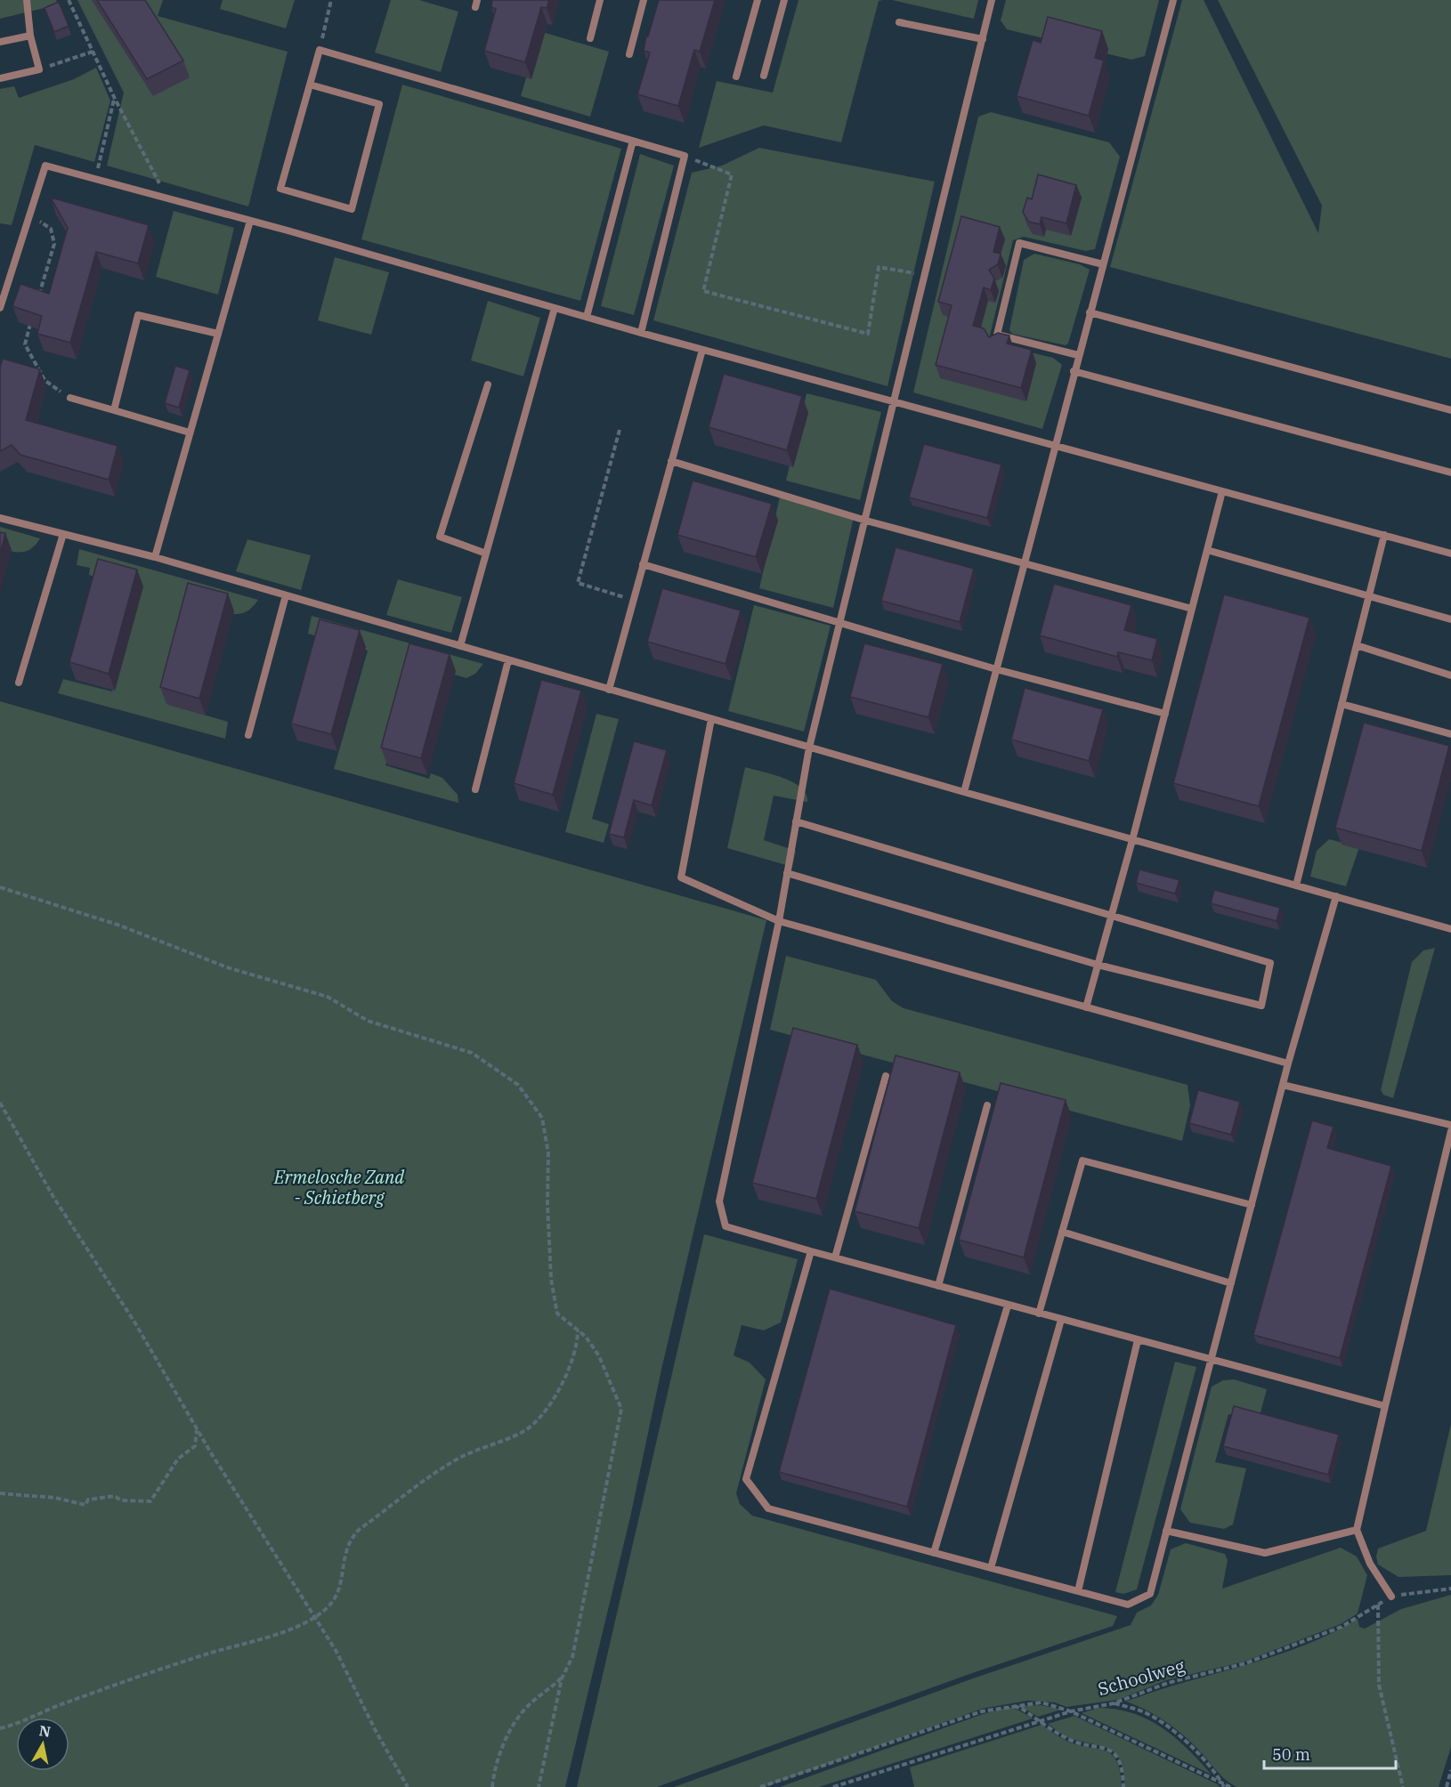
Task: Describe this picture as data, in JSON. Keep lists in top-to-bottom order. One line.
{"streets":{"path":["Schoolweg"]},"parks":["Ermelosche Zand - Schietberg"],"scale_bar":"50 m","north":"top"}
